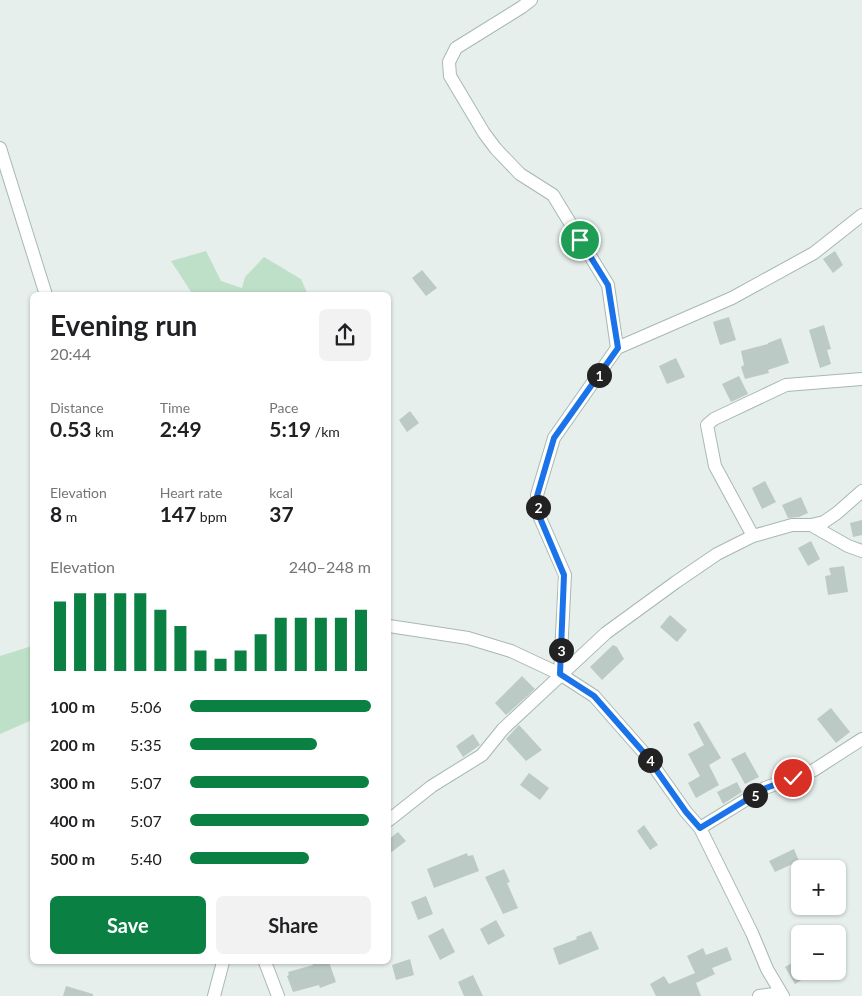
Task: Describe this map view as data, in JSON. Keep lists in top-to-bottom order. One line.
{"page":{"heading":["Evening run","20:44"],"pins":["1","2","3","4","5"],"stats":[["Distance","0.53 km"],["Time","2:49"],["Pace","5:19 /km"],["Elevation","8 m"],["Heart rate","147 bpm"],["kcal","37"]],"chart":["Elevation","240–248 m"],"list":[{"name":"100 m","note":"5:06"},{"name":"200 m","note":"5:35"},{"name":"300 m","note":"5:07"},{"name":"400 m","note":"5:07"},{"name":"500 m","note":"5:40"}],"map_buttons":["+","−"],"buttons":["Save","Share"]}}
